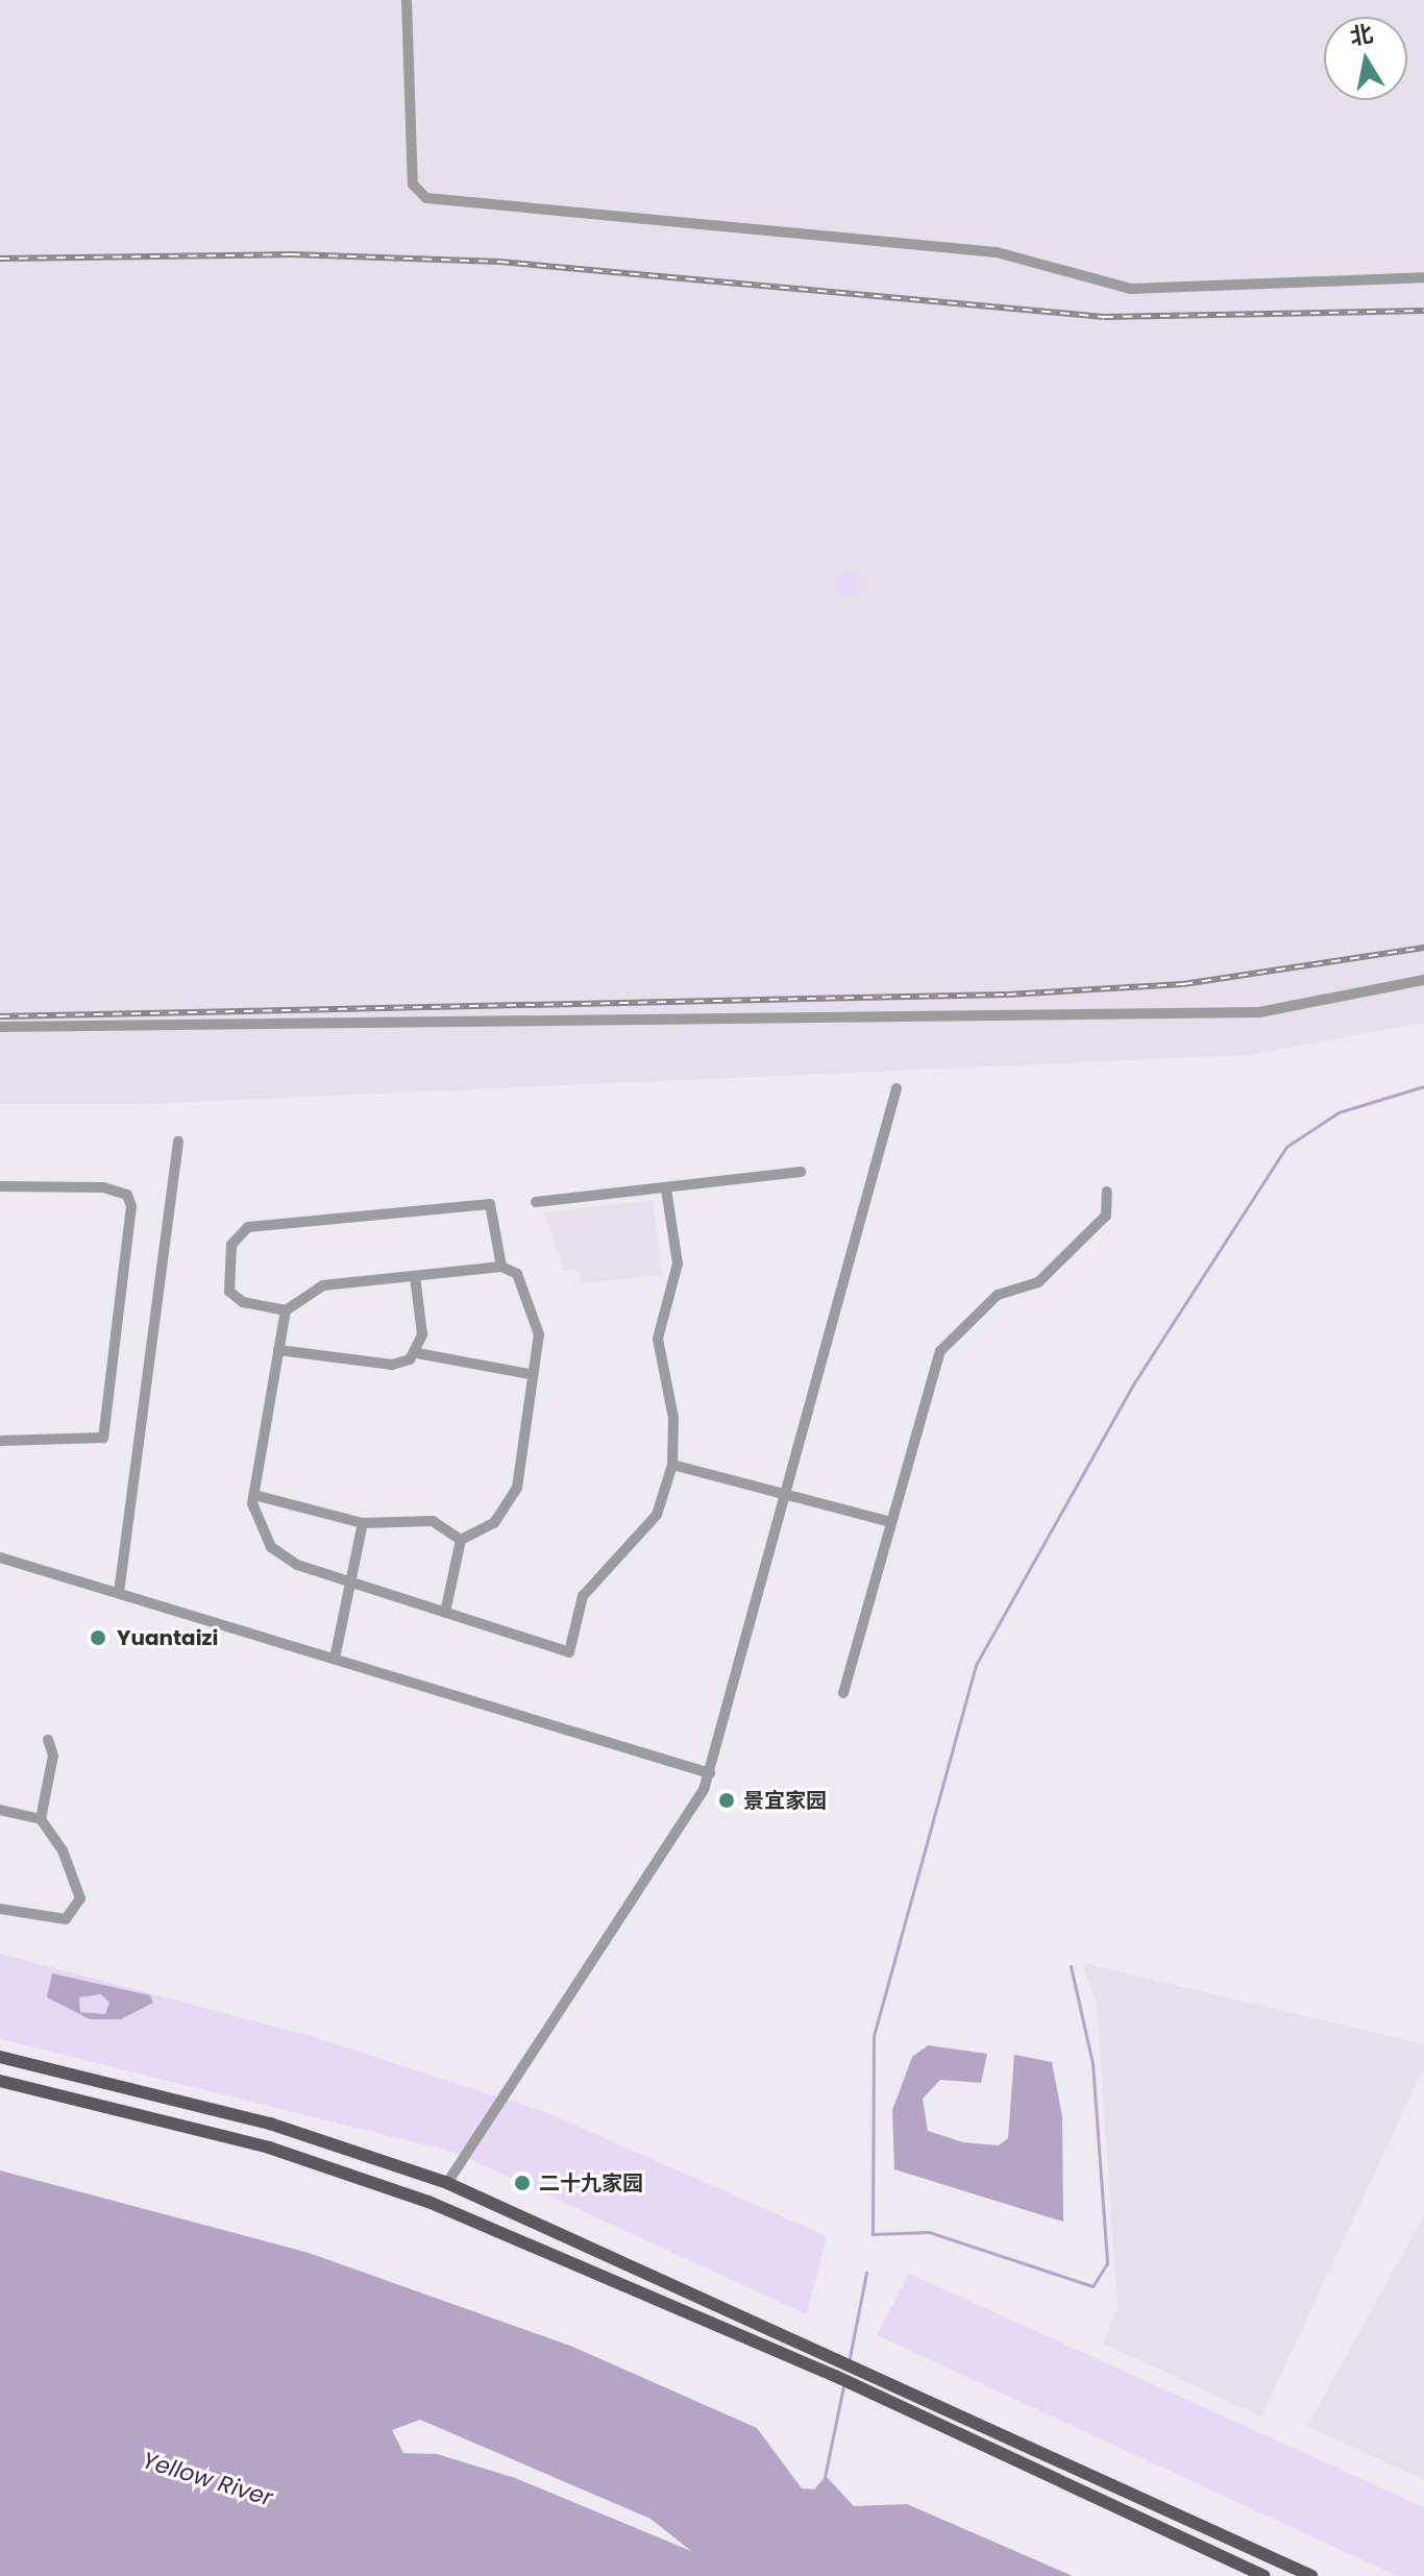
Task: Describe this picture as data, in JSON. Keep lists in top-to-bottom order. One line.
{"water":["Yellow River"],"places":["Yuantaizi","景宜家园","二十九家园"],"north":"top"}
